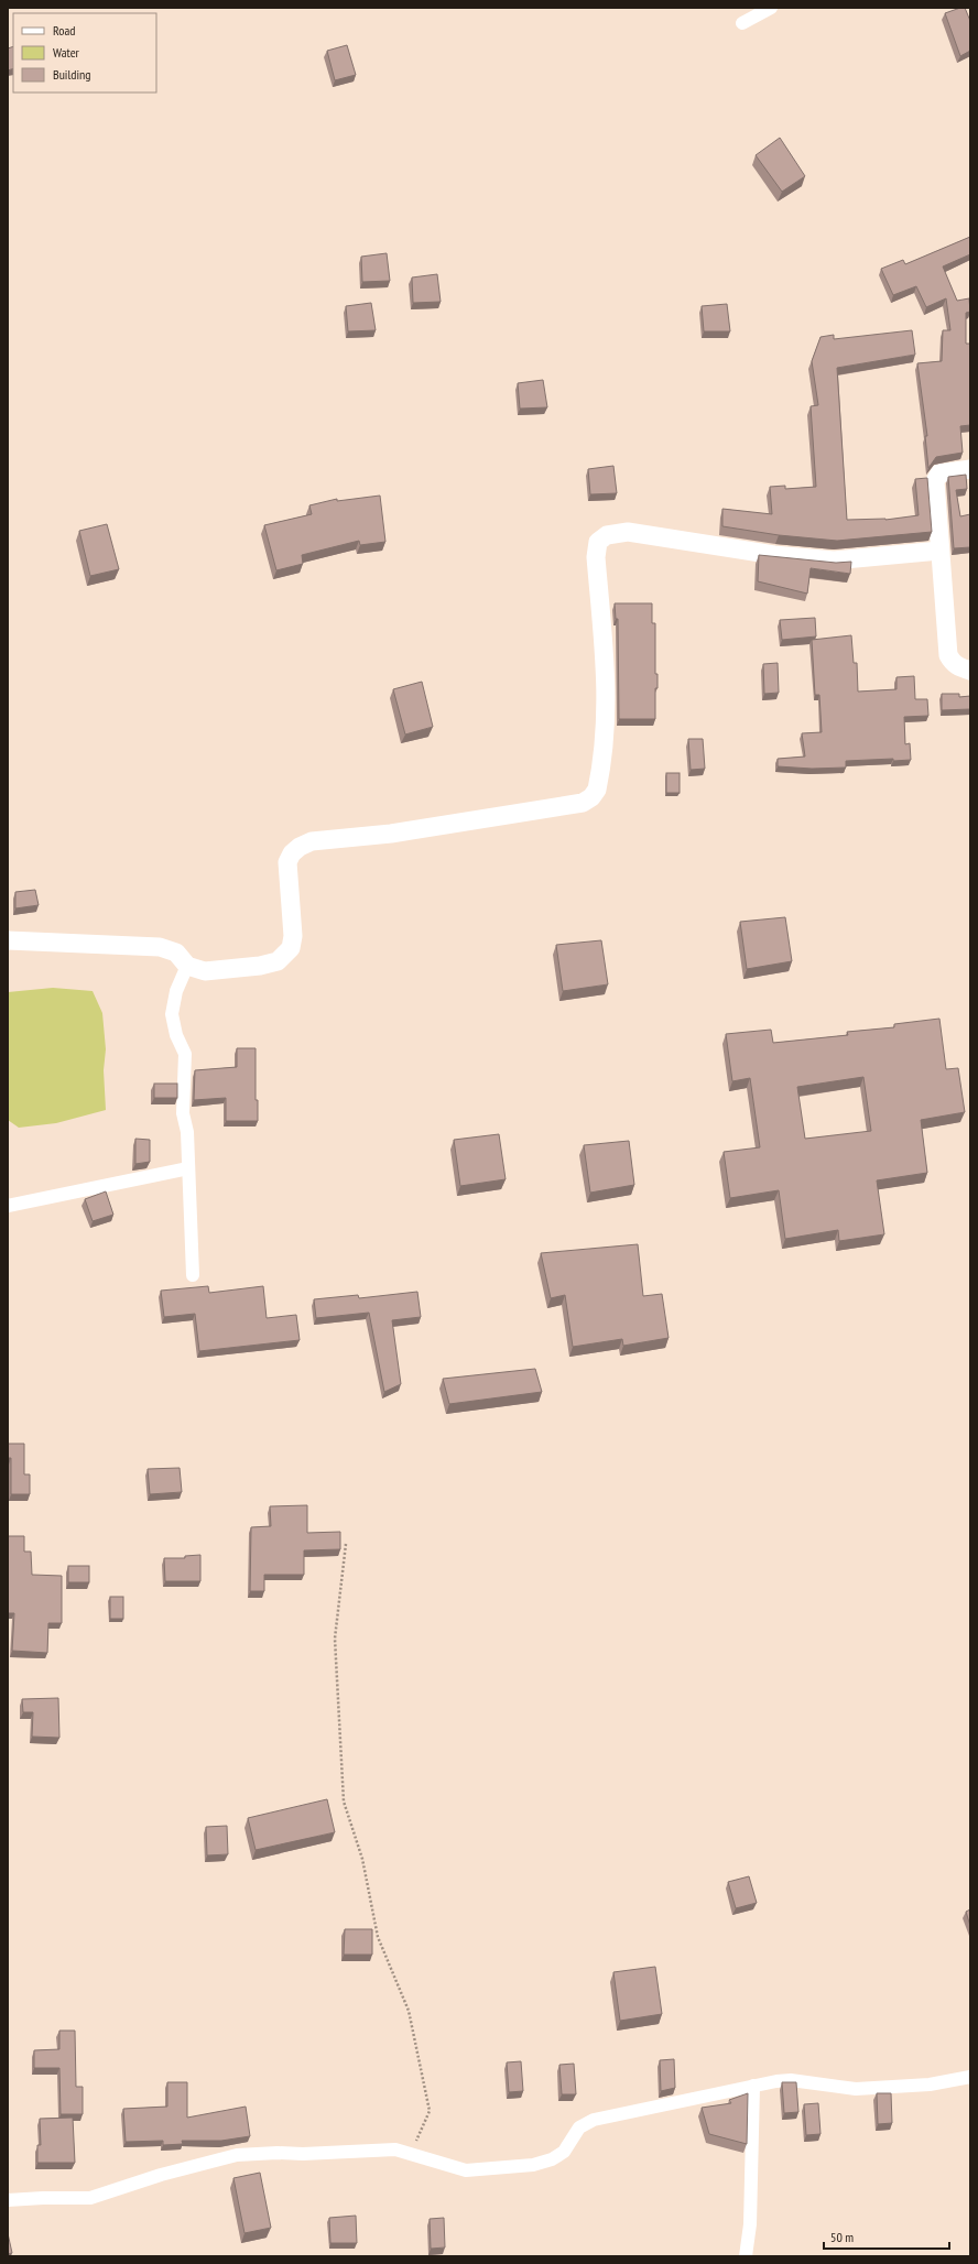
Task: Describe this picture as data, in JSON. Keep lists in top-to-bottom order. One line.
{"legend":["Road","Water","Building"],"scale_bar":"50 m"}
